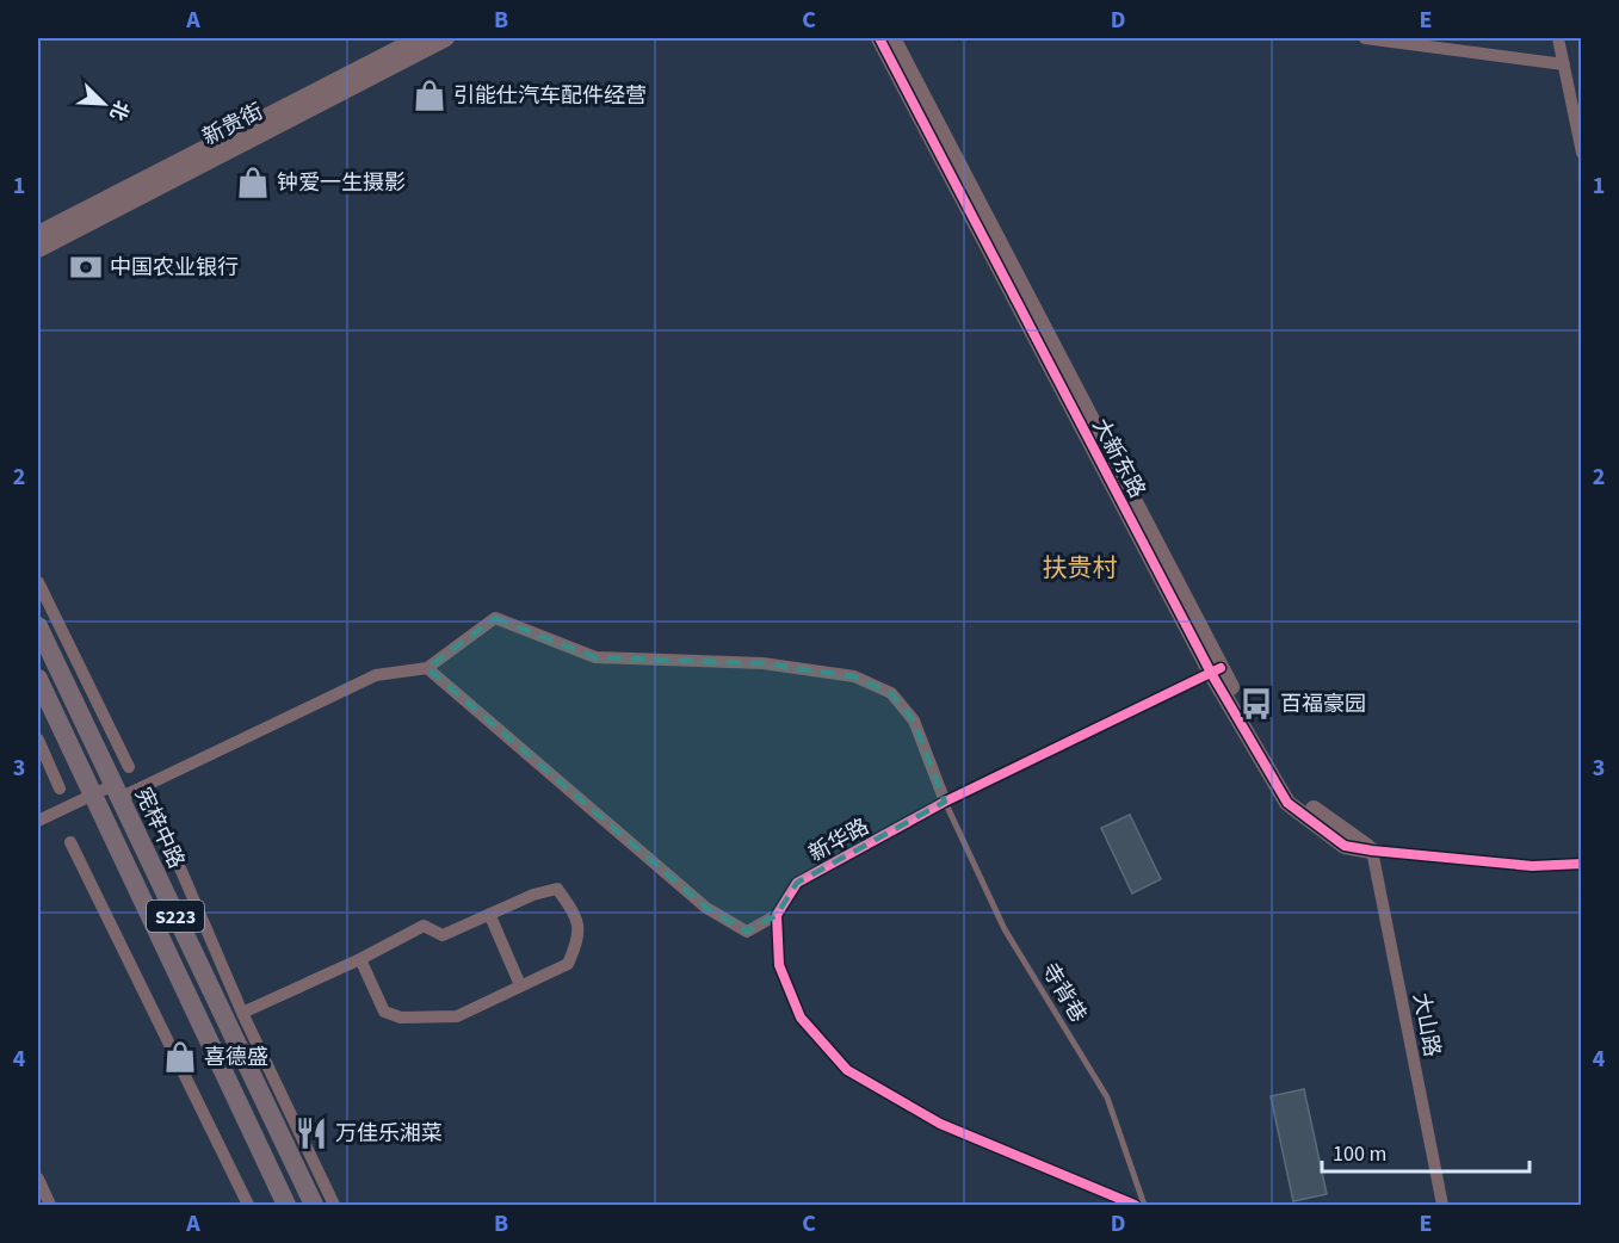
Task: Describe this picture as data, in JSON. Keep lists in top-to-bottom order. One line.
{"streets":{"main road":["宪梓中路","S223"],"street":["新贵街","大新东路","新华路","大山路"],"lane":["寺背巷"]},"crossings":[["大新东路","新华路"],["大新东路","大山路"],["新华路","寺背巷"]],"districts":["扶贵村"],"places":{"shop":["引能仕汽车配件经营","钟爱一生摄影","喜德盛"],"bank":["中国农业银行"],"bus stop":["百福豪园"],"restaurant":["万佳乐湘菜"]},"scale_bar":"100 m","north":"bottom right","grid":{"columns":["A","B","C","D","E"],"rows":["1","2","3","4"]}}
